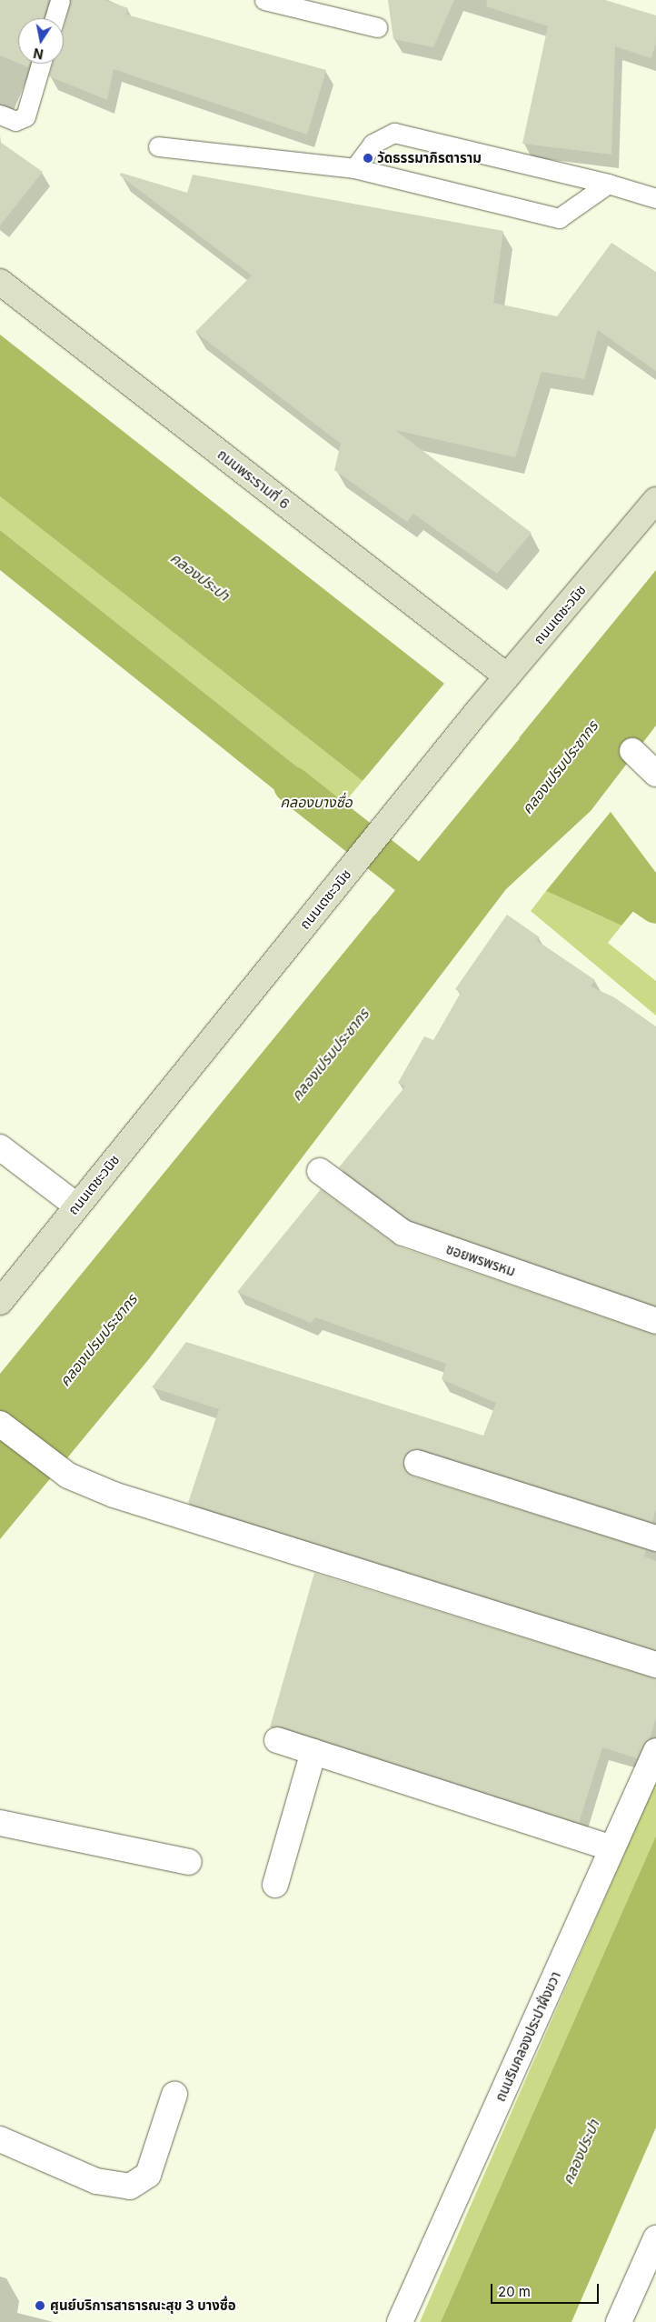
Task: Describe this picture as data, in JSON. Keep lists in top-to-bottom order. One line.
{"streets":{"main road":["ถนนพระรามที่ 6","ถนนเตชะวนิช"],"street":["ซอยพรพรหม","ถนนริมคลองประปาฝั่งขวา"]},"crossings":[["ถนนพระรามที่ 6","ถนนเตชะวนิช"]],"water":["คลองประปา","คลองเปรมประชากร","คลองบางซื่อ"],"places":["วัดธรรมาภิรตาราม","ศูนย์บริการสาธารณะสุข 3 บางซื่อ"],"scale_bar":"20 m","north":"bottom"}
